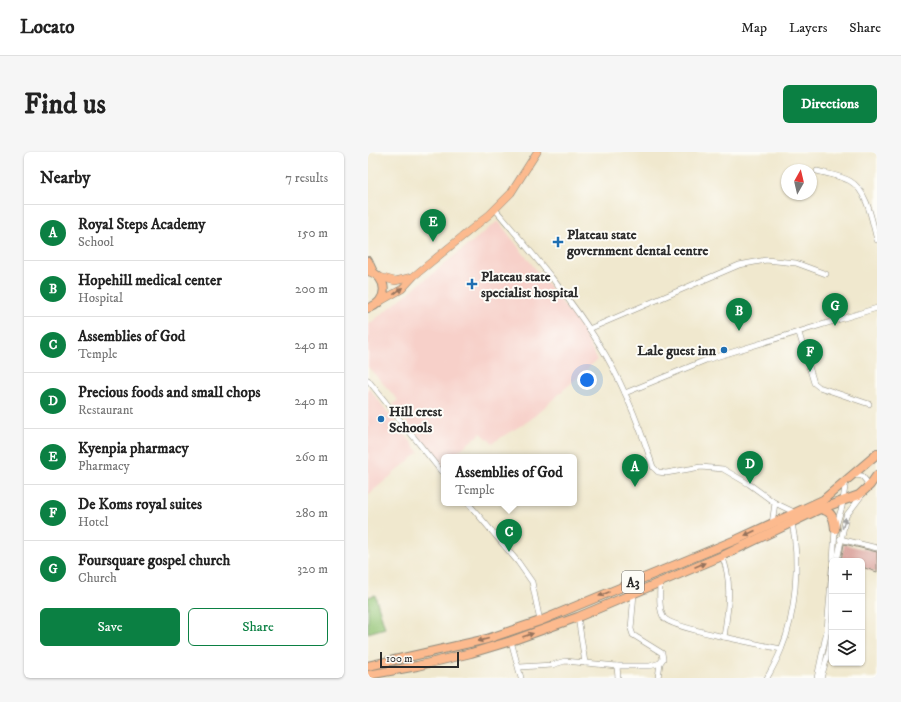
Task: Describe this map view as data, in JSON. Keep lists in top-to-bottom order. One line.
{"streets":{"highway":["A3"]},"places":{"health":["Plateau state government dental centre","Plateau state specialist hospital"],"other":["Lale guest inn","Hill crest Schools"]},"scale_bar":"100 m","north":"top","page":{"header":"Locato","nav":["Map","Layers","Share"],"buttons":["Directions",["Save","Share"]],"title":"Find us","heading":["Nearby","7 results"],"list":[{"mark":"A","name":"Royal Steps Academy","note":"School","value":"150 m"},{"mark":"B","name":"Hopehill medical center","note":"Hospital","value":"200 m"},{"mark":"C","name":"Assemblies of God","note":"Temple","value":"240 m"},{"mark":"D","name":"Precious foods and small chops","note":"Restaurant","value":"240 m"},{"mark":"E","name":"Kyenpia pharmacy","note":"Pharmacy","value":"260 m"},{"mark":"F","name":"De Koms royal suites","note":"Hotel","value":"280 m"},{"mark":"G","name":"Foursquare gospel church","note":"Church","value":"320 m"}],"pins":["E","G","B","F","D","A","C"],"popup":["Assemblies of God","Temple"],"map_buttons":["+","−"],"scale":"100 m"}}
